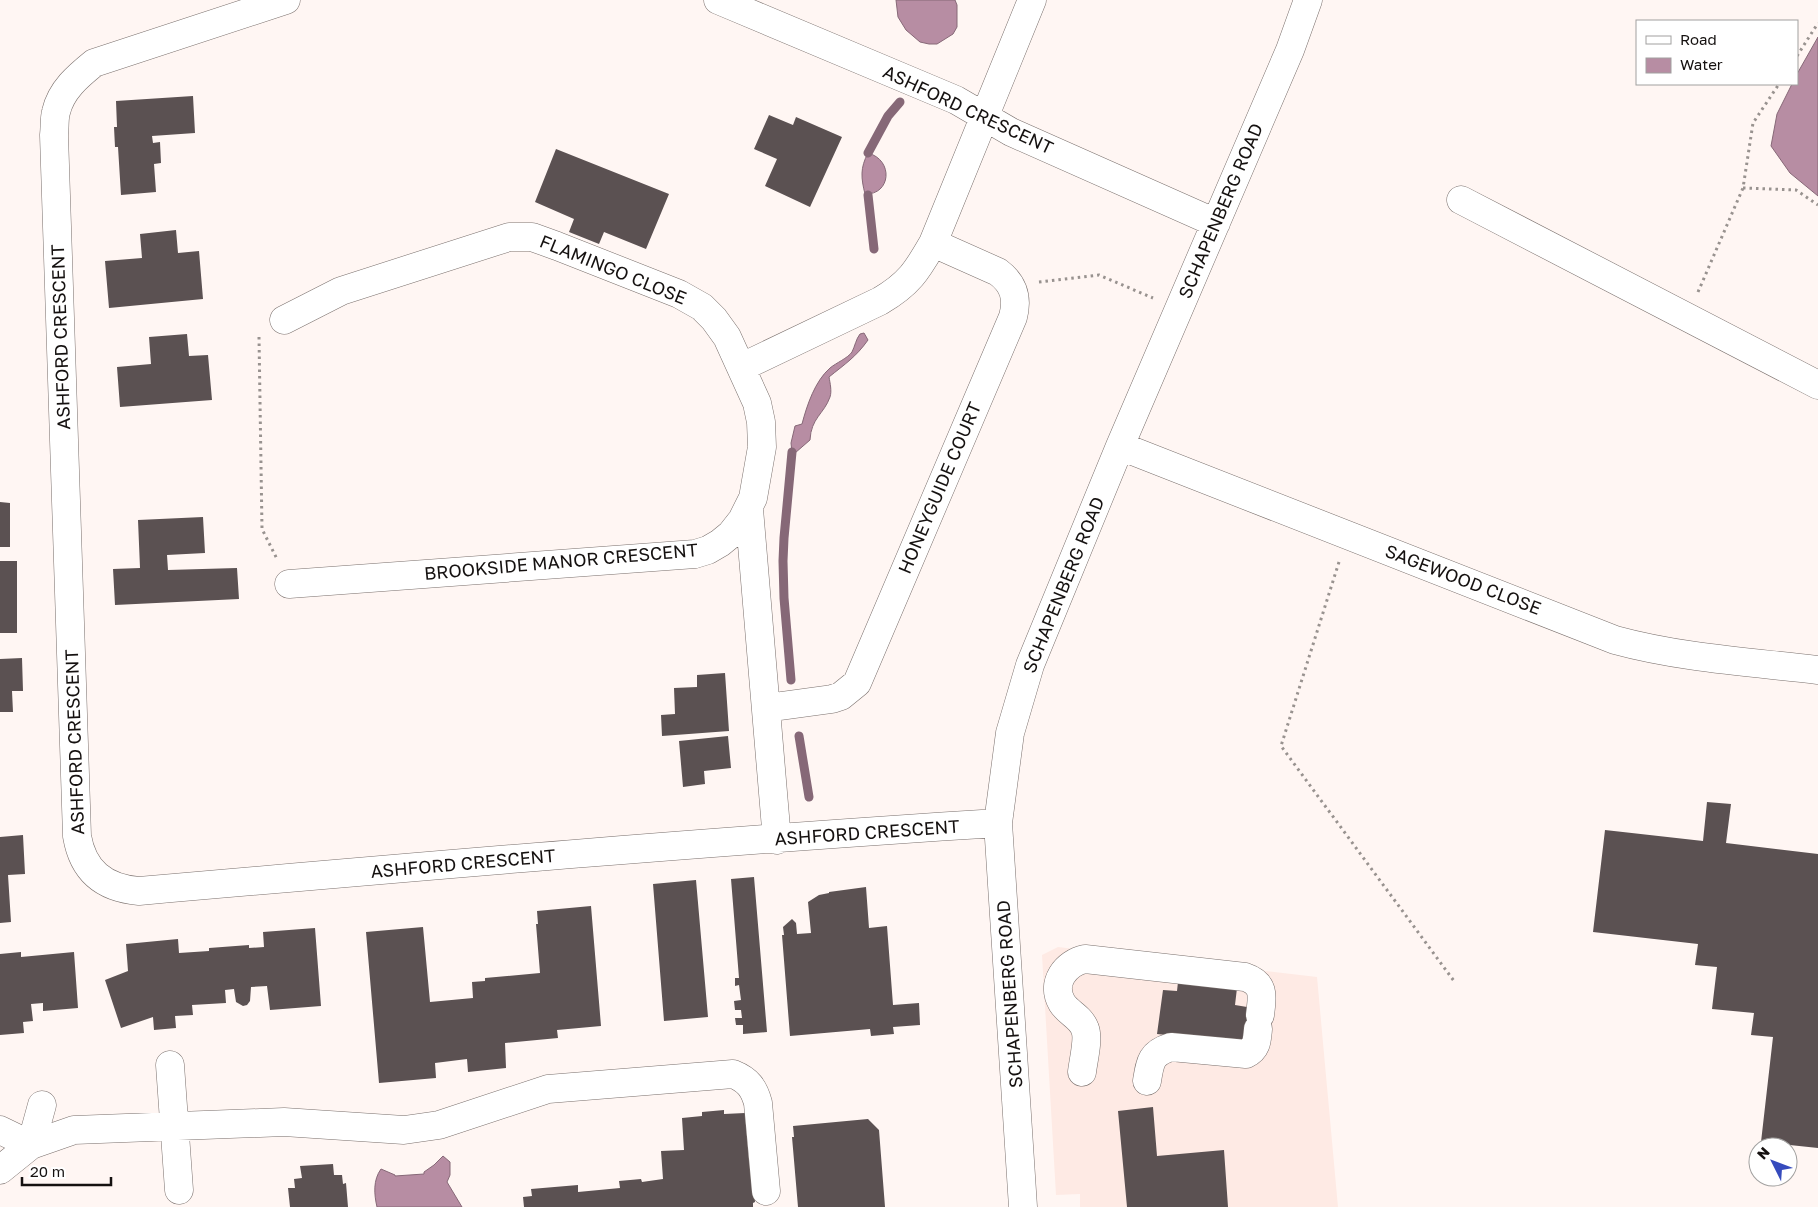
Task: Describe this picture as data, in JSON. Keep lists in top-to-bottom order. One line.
{"streets":{"street":["ASHFORD CRESCENT","SCHAPENBERG ROAD","FLAMINGO CLOSE","HONEYGUIDE COURT","BROOKSIDE MANOR CRESCENT","SAGEWOOD CLOSE"]},"crossings":[["ASHFORD CRESCENT","SCHAPENBERG ROAD"],["SCHAPENBERG ROAD","SAGEWOOD CLOSE"],["FLAMINGO CLOSE","BROOKSIDE MANOR CRESCENT"]],"legend":["Road","Water"],"scale_bar":"20 m","north":"top left"}
